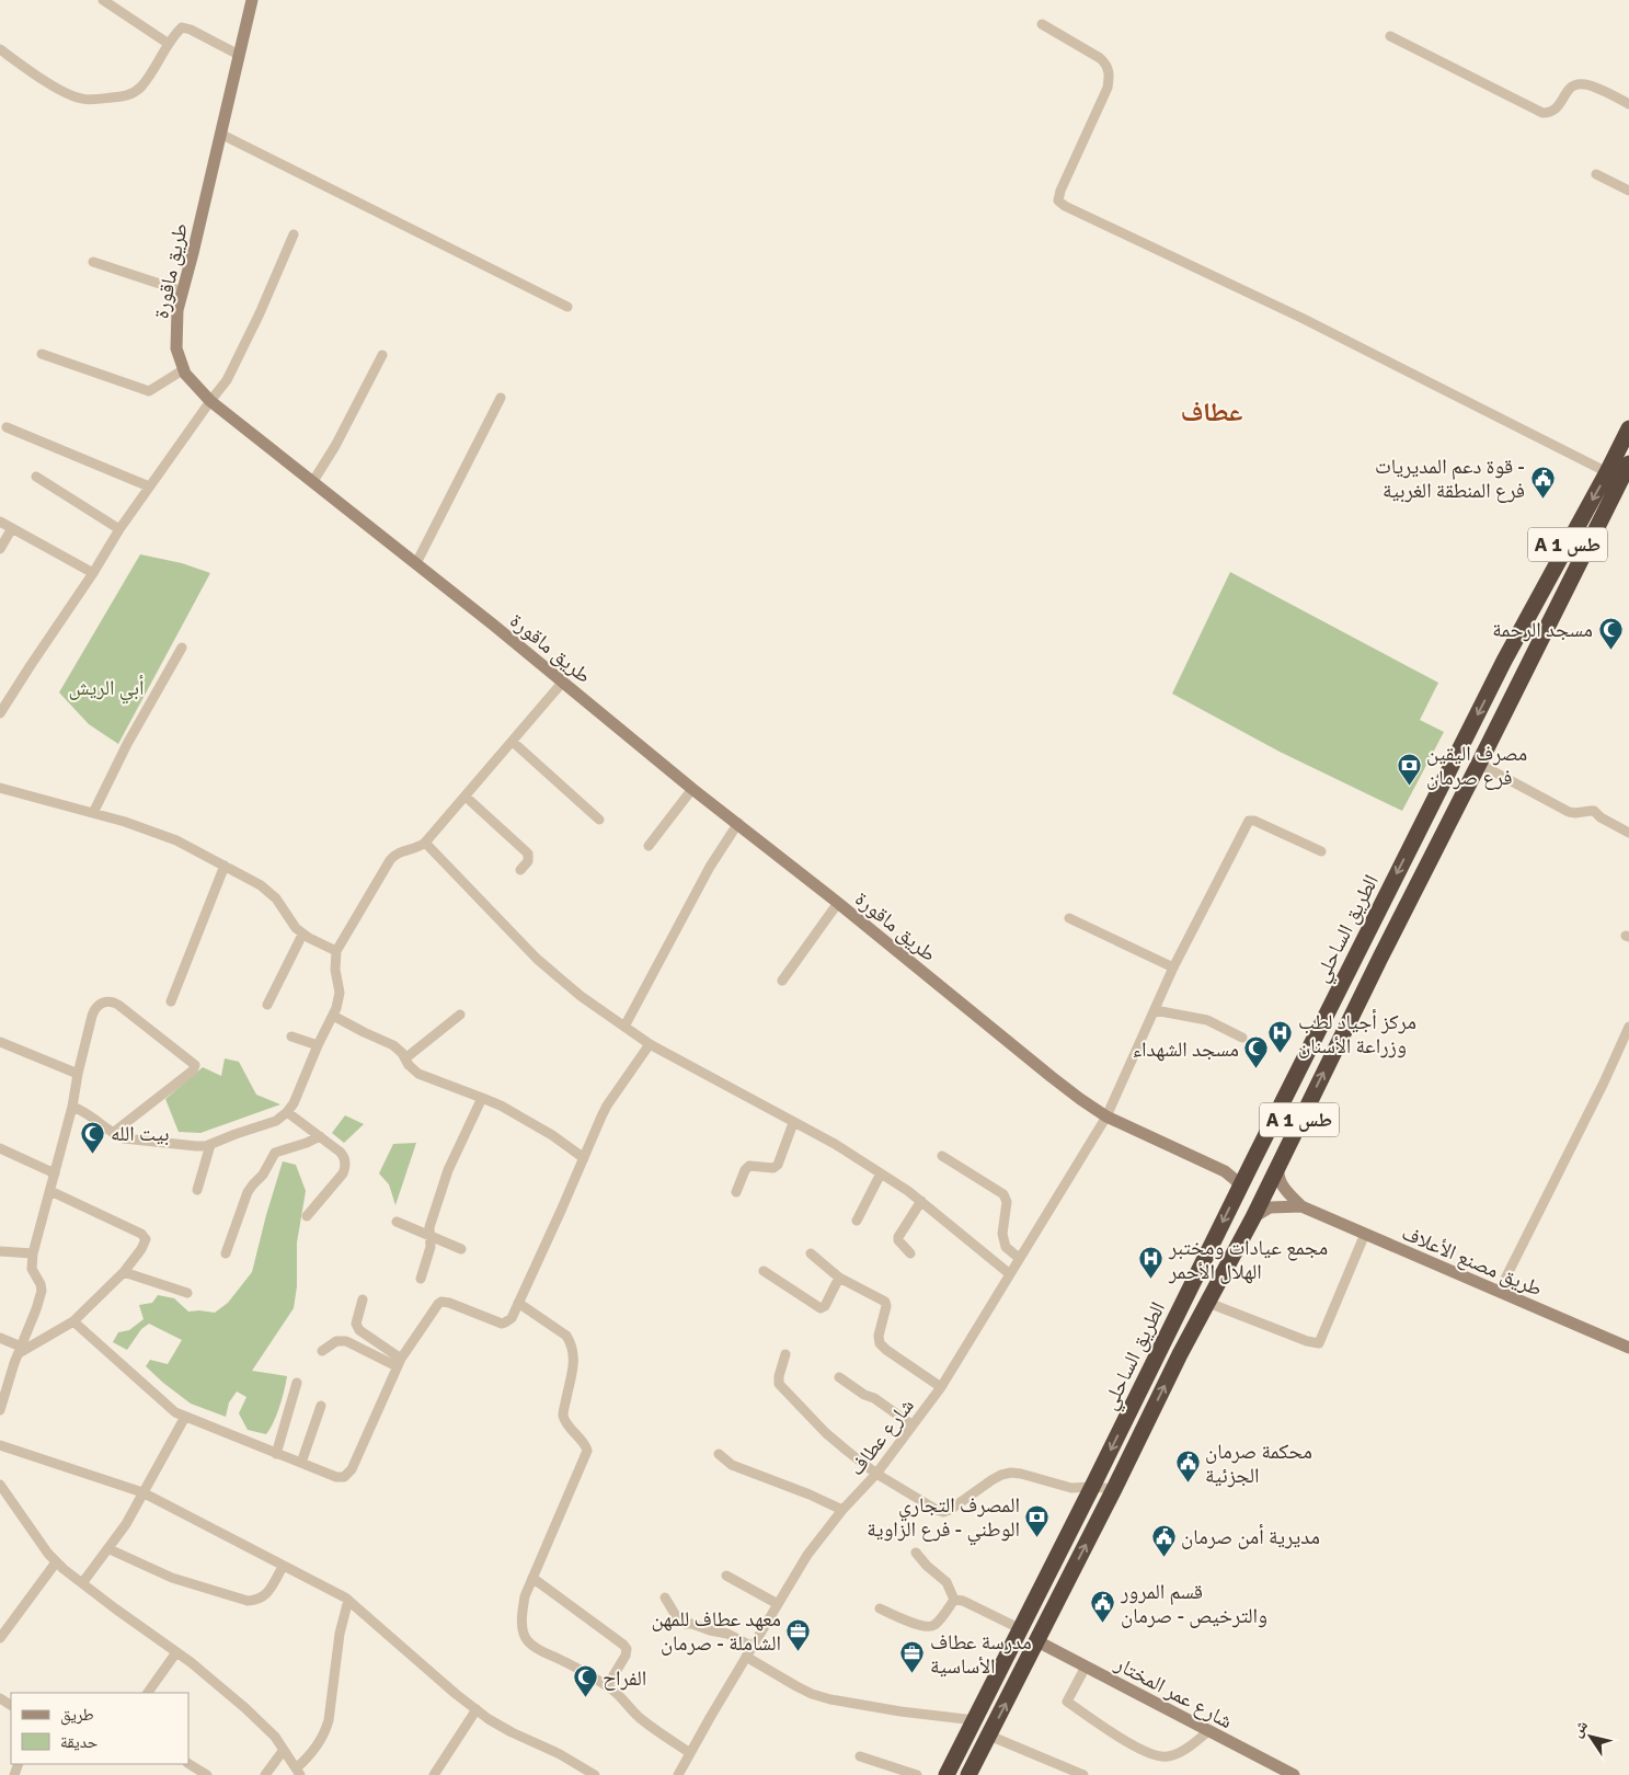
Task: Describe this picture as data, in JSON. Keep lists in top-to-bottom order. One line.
{"streets":{"highway":["A 1 طس","الطريق الساحلي"],"street":["طريق ماقورة","طريق مصنع الأعلاف","شارع عطاف","شارع عمر المختار"]},"crossings":[["طريق ماقورة","الطريق الساحلي"],["طريق ماقورة","شارع عطاف"],["الطريق الساحلي","طريق مصنع الأعلاف"],["الطريق الساحلي","شارع عمر المختار"]],"districts":["عطاف"],"parks":["أبي الريش"],"places":{"public building":["قوة دعم المديريات - فرع المنطقة الغربية","محكمة صرمان الجزئية","مديرية أمن صرمان","قسم المرور والترخيص - صرمان"],"mosque":["مسجد الرحمة","مسجد الشهداء","بيت الله","الفراح"],"bank":["مصرف اليقين فرع صرمان","المصرف التجاري الوطني - فرع الزاوية"],"hospital":["مركز أجياد لطب وزراعة الأسنان","مجمع عيادات ومختبر الهلال الأحمر"],"office":["معهد عطاف للمهن الشاملة - صرمان","مدرسة عطاف الأساسية"]},"legend":["طريق","حديقة"],"north":"top left"}
